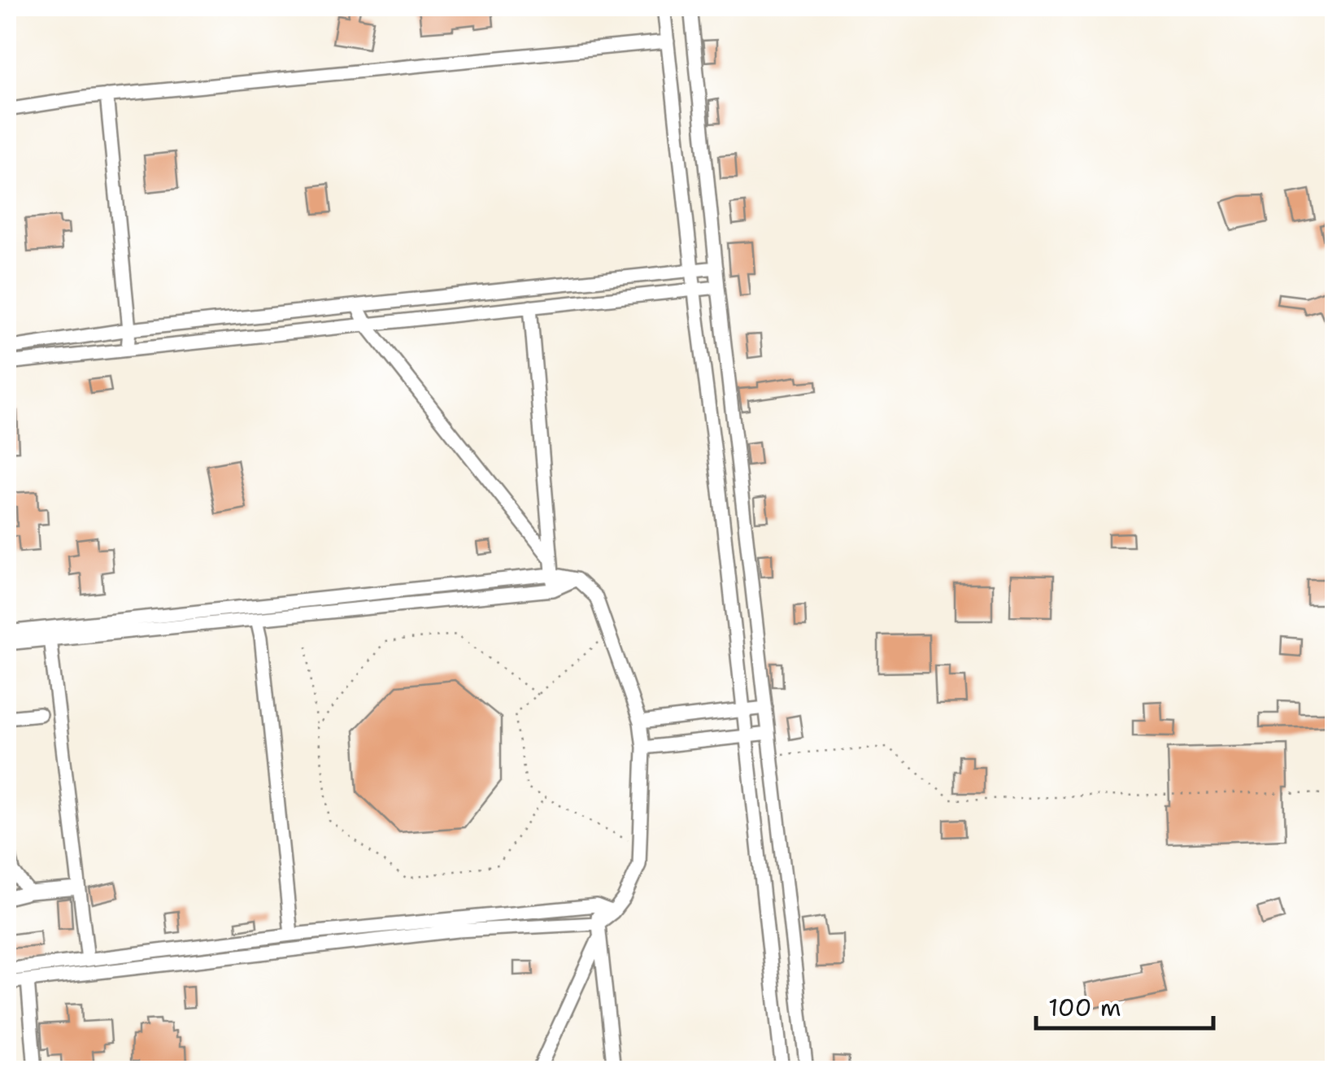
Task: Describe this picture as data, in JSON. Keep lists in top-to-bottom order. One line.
{"scale_bar":"100 m"}
